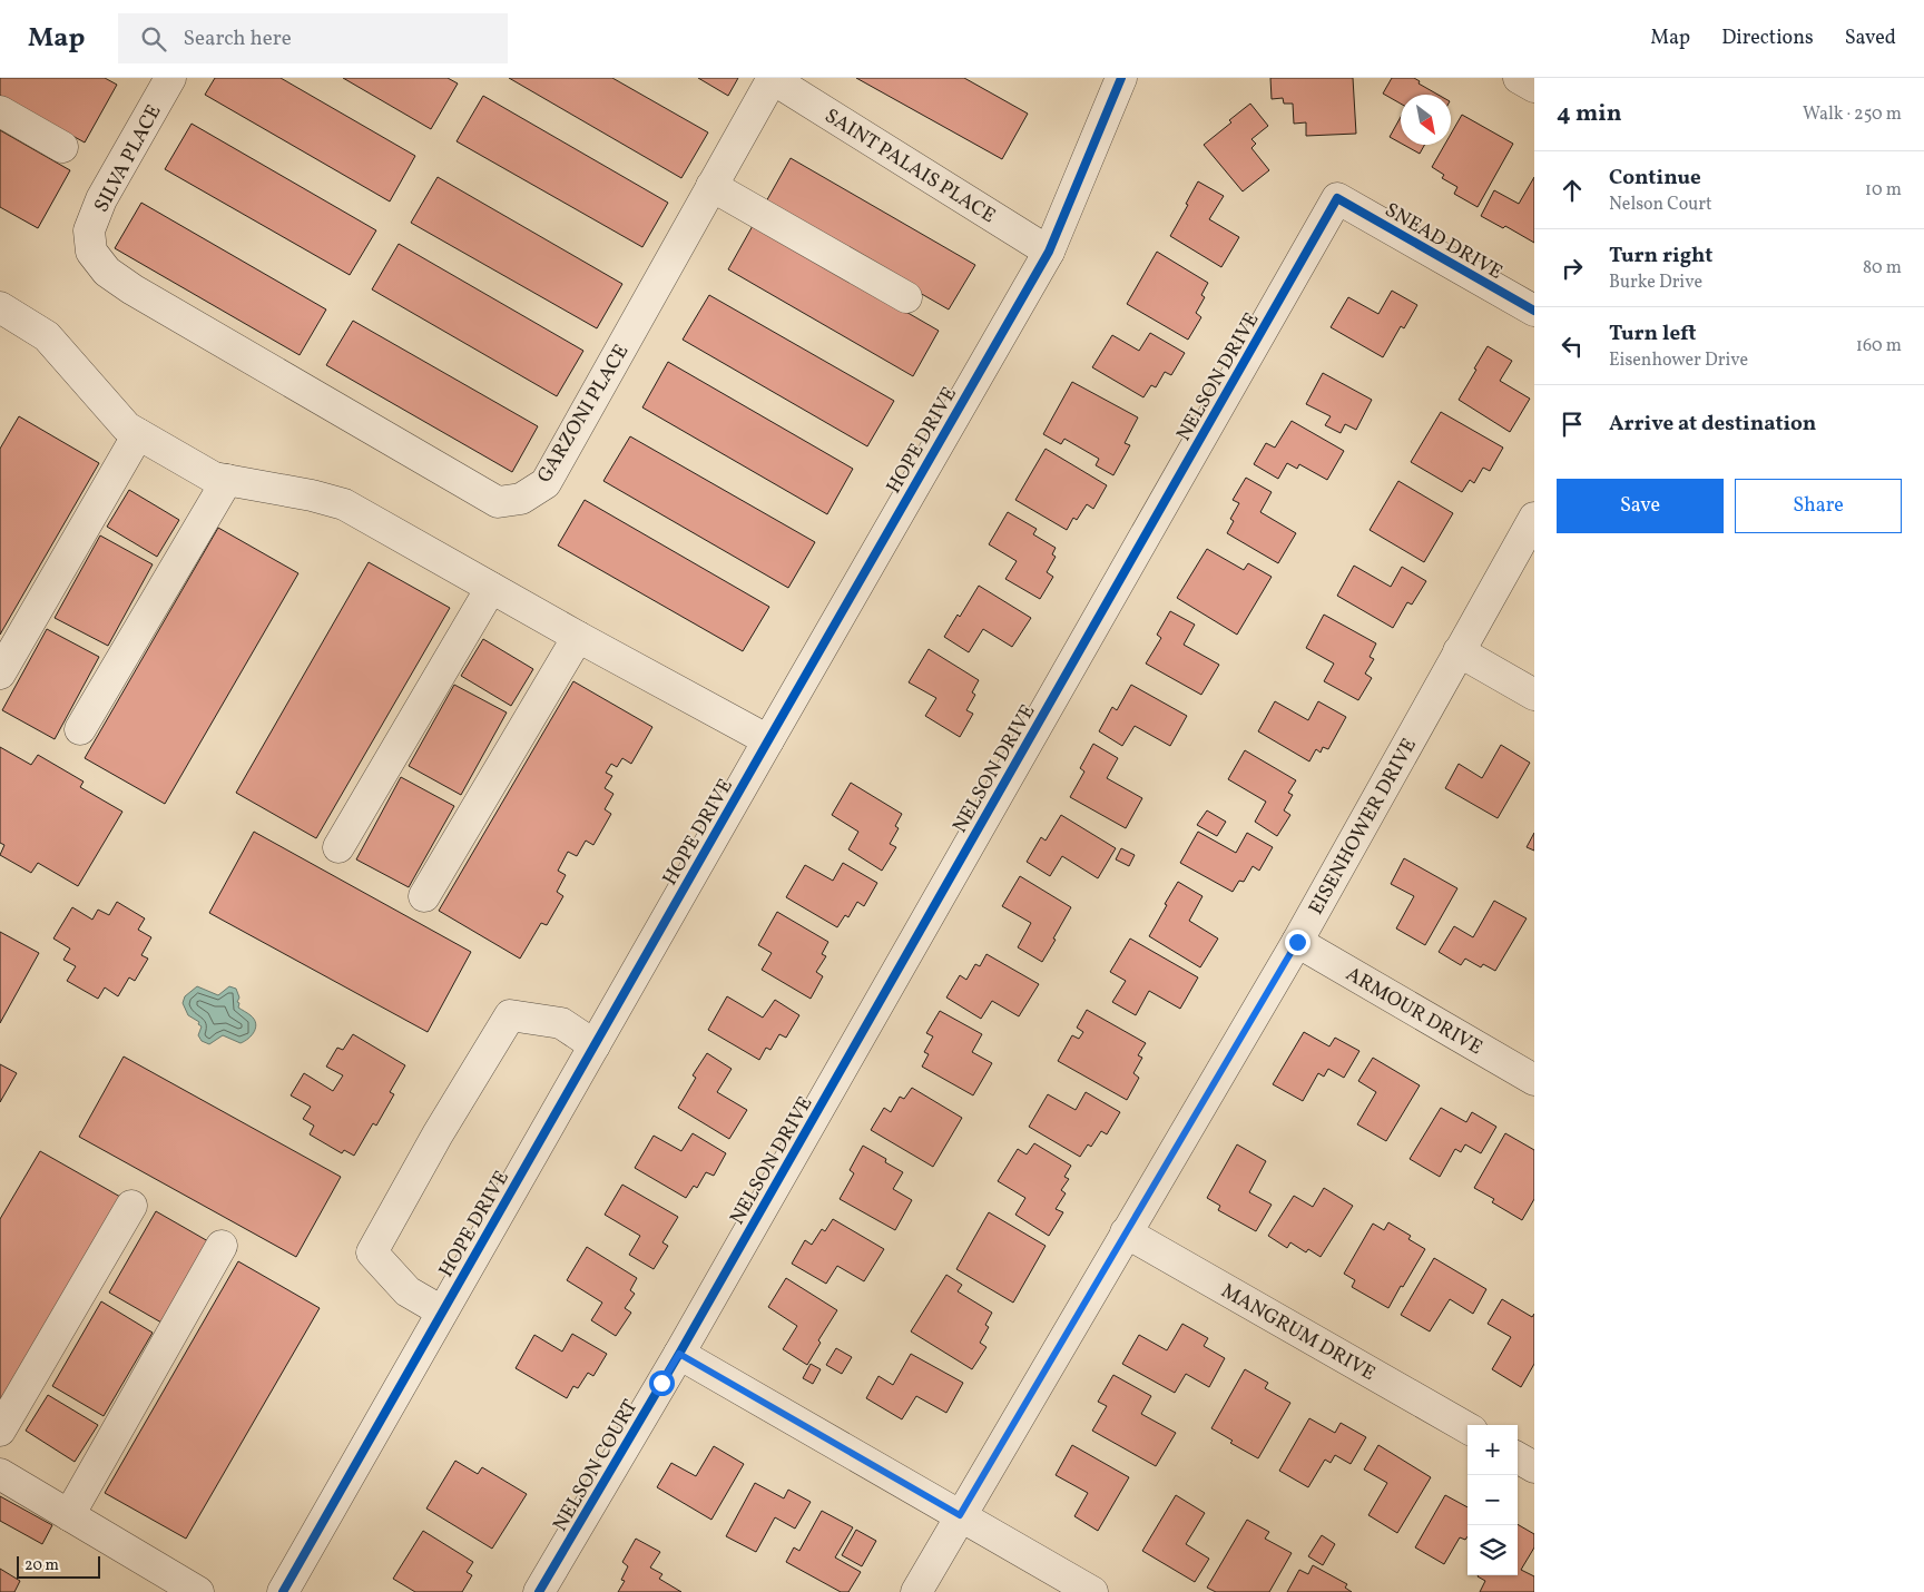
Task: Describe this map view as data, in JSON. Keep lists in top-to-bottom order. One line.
{"streets":{"street":["SILVA PLACE","SAINT PALAIS PLACE","SNEAD DRIVE","NELSON DRIVE","GARZONI PLACE","HOPE DRIVE","EISENHOWER DRIVE","ARMOUR DRIVE","MANGRUM DRIVE","NELSON COURT"]},"crossings":[["SILVA PLACE","GARZONI PLACE"],["SAINT PALAIS PLACE","GARZONI PLACE"],["SAINT PALAIS PLACE","HOPE DRIVE"],["SNEAD DRIVE","NELSON DRIVE"],["NELSON DRIVE","NELSON COURT"],["EISENHOWER DRIVE","ARMOUR DRIVE"],["EISENHOWER DRIVE","MANGRUM DRIVE"]],"scale_bar":"20 m","north":"bottom right","page":{"header":"Map","search":"Search here","nav":["Map","Directions","Saved"],"heading":["4 min","Walk · 250 m"],"list":[["Continue","Nelson Court","10 m"],["Turn right","Burke Drive","80 m"],["Turn left","Eisenhower Drive","160 m"],"Arrive at destination"],"buttons":["Save","Share"],"map_buttons":["+","−"],"scale":"20 m"}}
